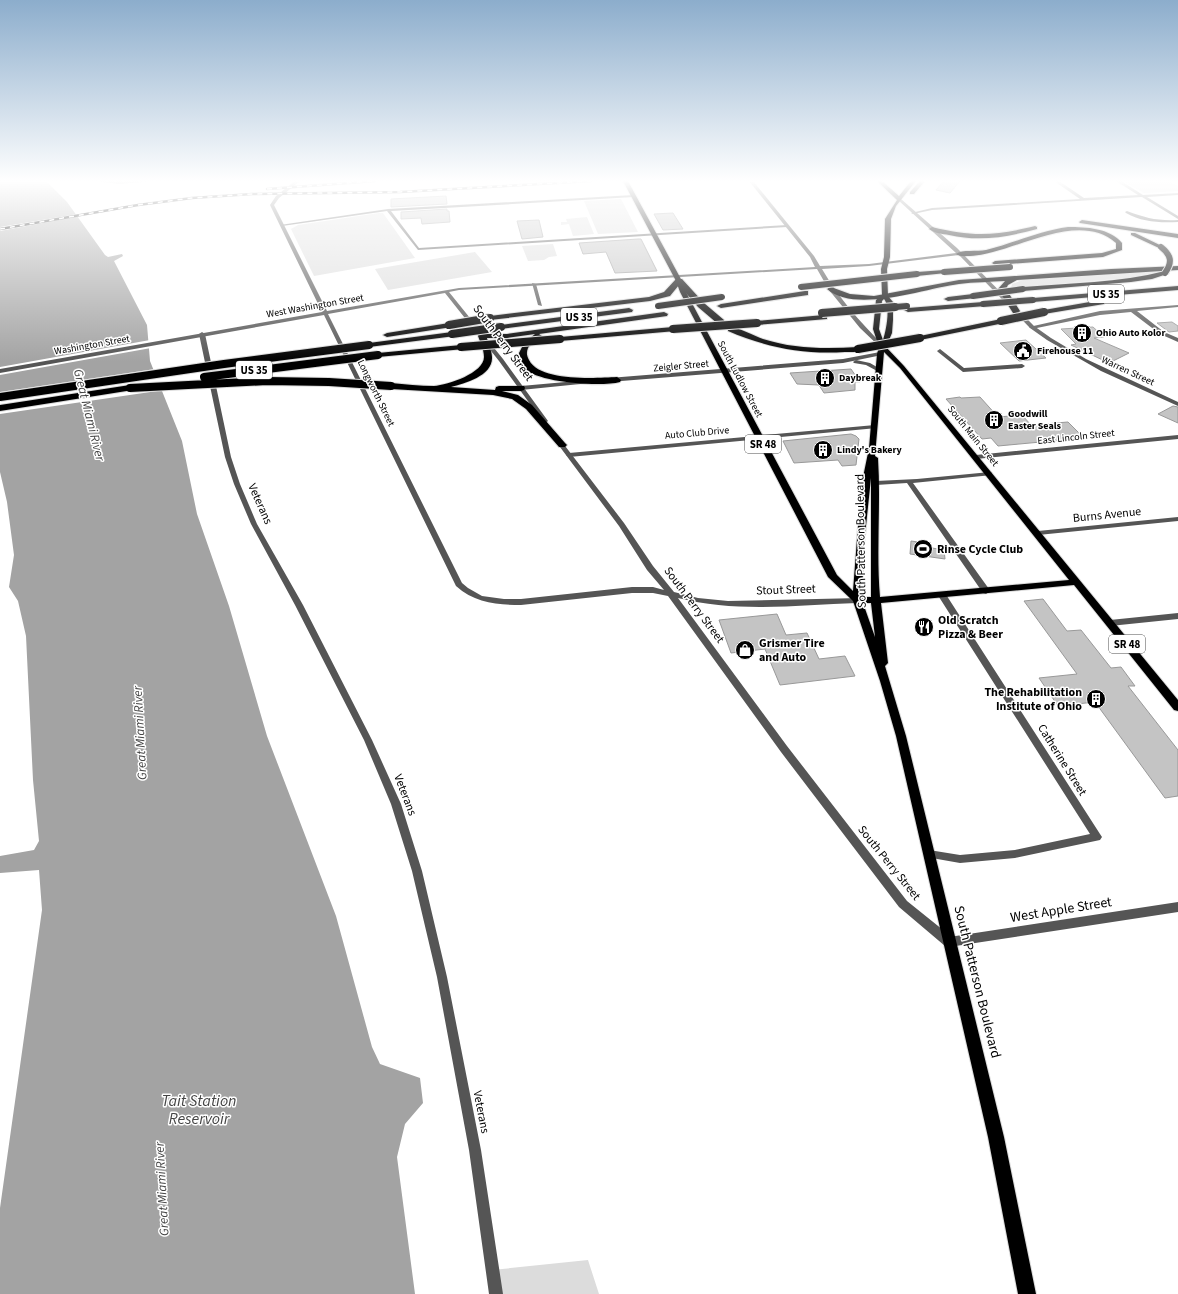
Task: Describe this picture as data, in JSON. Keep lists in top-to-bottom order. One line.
{"streets":{"highway":["US 35"],"main road":["South Ludlow Street","South Main Street","SR 48","South Patterson Boulevard","Stout Street"],"street":["West Washington Street","South Perry Street","Washington Street","Zeigler Street","Warren Street","Longworth Street","Auto Club Drive","East Lincoln Street","Veterans","Burns Avenue","Catherine Street","West Apple Street"]},"crossings":[["West Washington Street","South Perry Street"],["West Washington Street","Washington Street"],["West Washington Street","Longworth Street"],["West Washington Street","Veterans"],["South Perry Street","Zeigler Street"],["South Perry Street","Auto Club Drive"],["South Perry Street","South Patterson Boulevard"],["South Perry Street","Stout Street"],["South Perry Street","West Apple Street"],["Zeigler Street","South Ludlow Street"],["Zeigler Street","South Patterson Boulevard"],["South Ludlow Street","Auto Club Drive"],["South Ludlow Street","South Patterson Boulevard"],["South Ludlow Street","Stout Street"],["Longworth Street","Stout Street"],["Auto Club Drive","South Patterson Boulevard"],["South Main Street","East Lincoln Street"],["South Main Street","Burns Avenue"],["South Main Street","South Patterson Boulevard"],["South Main Street","Stout Street"],["South Patterson Boulevard","Stout Street"],["South Patterson Boulevard","Catherine Street"],["South Patterson Boulevard","West Apple Street"],["Stout Street","Catherine Street"]],"water":["Great Miami River","Tait Station Reservoir"],"places":{"building":["Ohio Auto Kolor","Daybreak","Goodwill Easter Seals","Lindy's Bakery","The Rehabilitation Institute of Ohio"],"public building":["Firehouse 11"],"sports":["Rinse Cycle Club"],"restaurant":["Old Scratch Pizza & Beer"],"shop":["Grismer Tire and Auto"]}}
